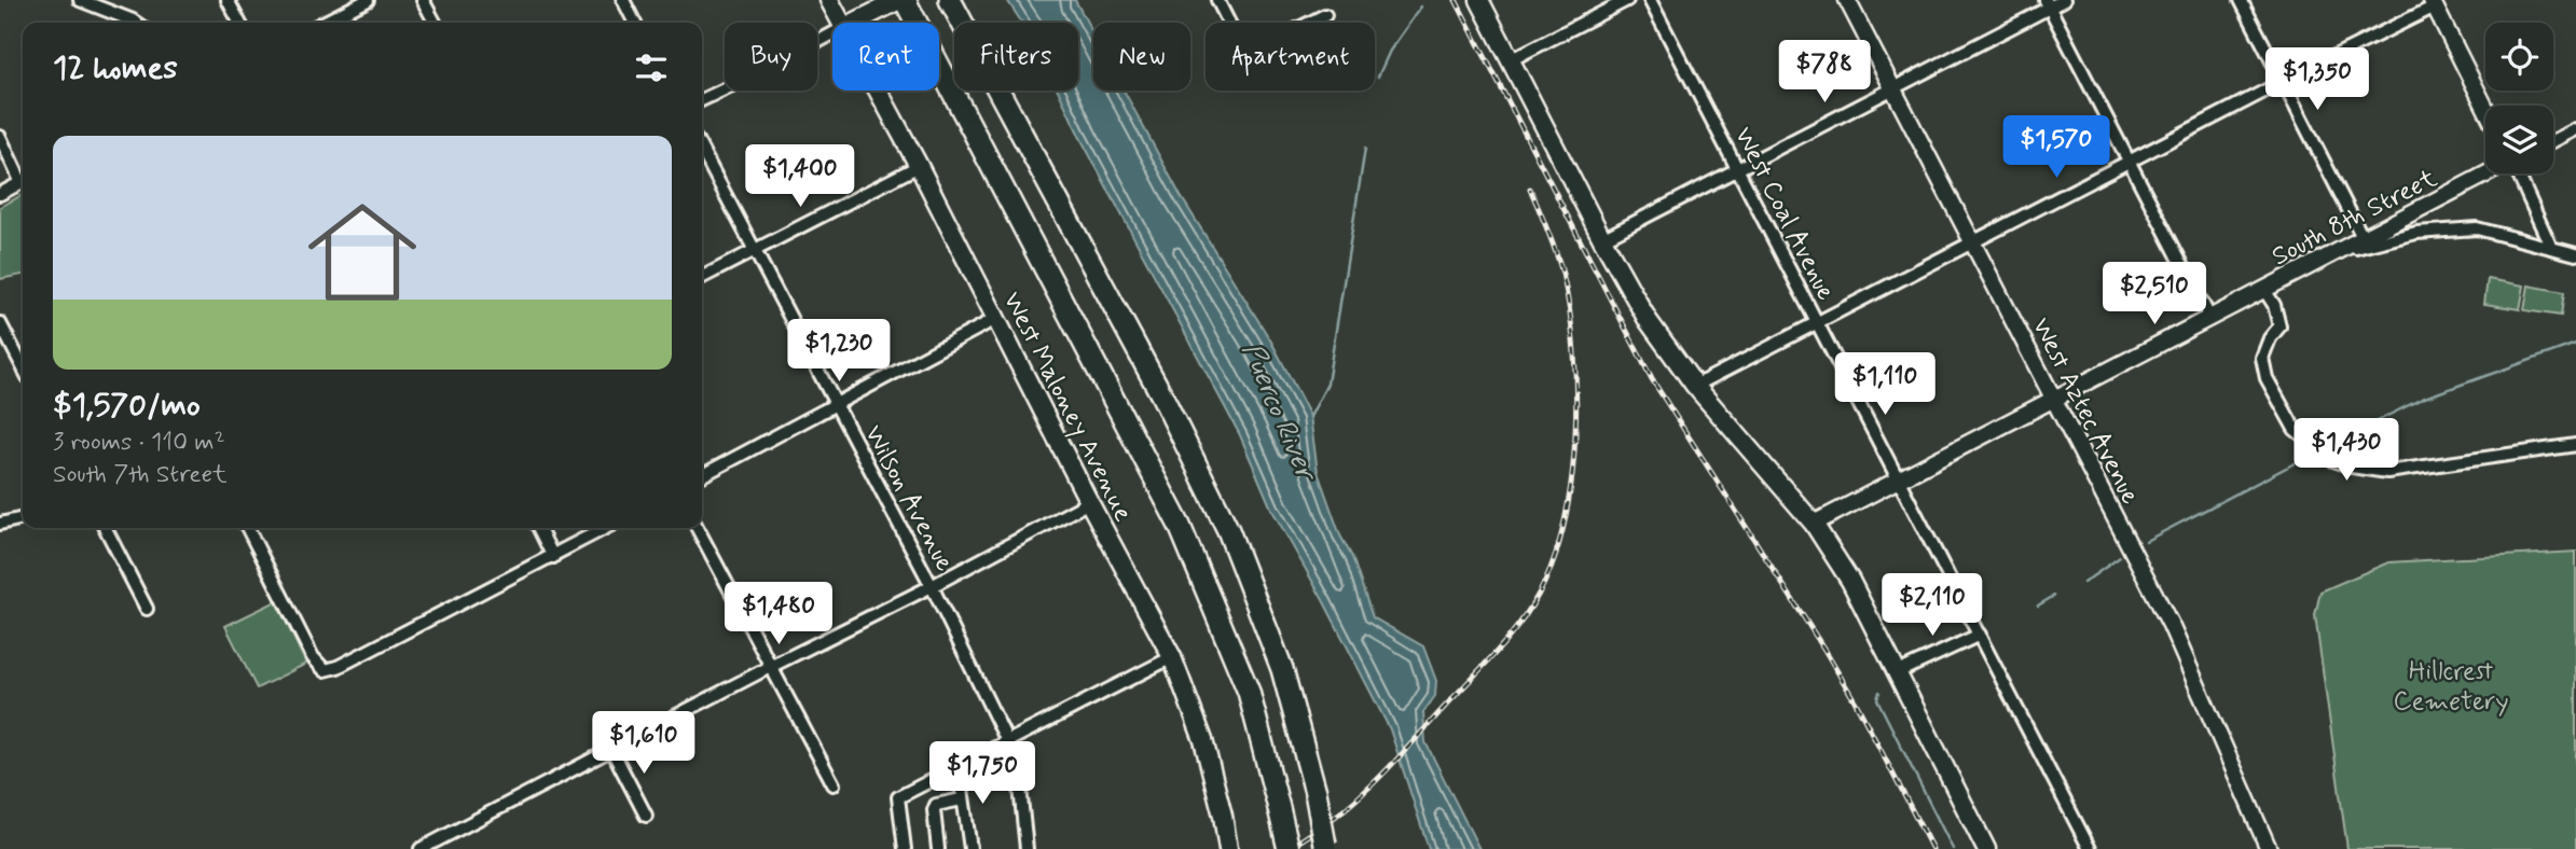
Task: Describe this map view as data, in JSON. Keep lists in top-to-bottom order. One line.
{"streets":{"main road":["South 8th Street","West Maloney Avenue","West Aztec Avenue"],"street":["West Coal Avenue","Wilson Avenue"]},"crossings":[["West Coal Avenue","South 8th Street"],["South 8th Street","West Aztec Avenue"]],"water":["Puerco River"],"parks":["Hillcrest Cemetery"],"page":{"chip":["Buy","Rent","Filters","New","Apartment"],"heading":"12 homes","price":["$788","$1,350","$1,570","$1,400","$2,510","$1,230","$1,110","$1,430","$2,110","$1,480","$1,610","$1,750"],"list":[{"name":"$1,570/mo","note":"3 rooms · 110 m² · South 7th Street"}]}}
